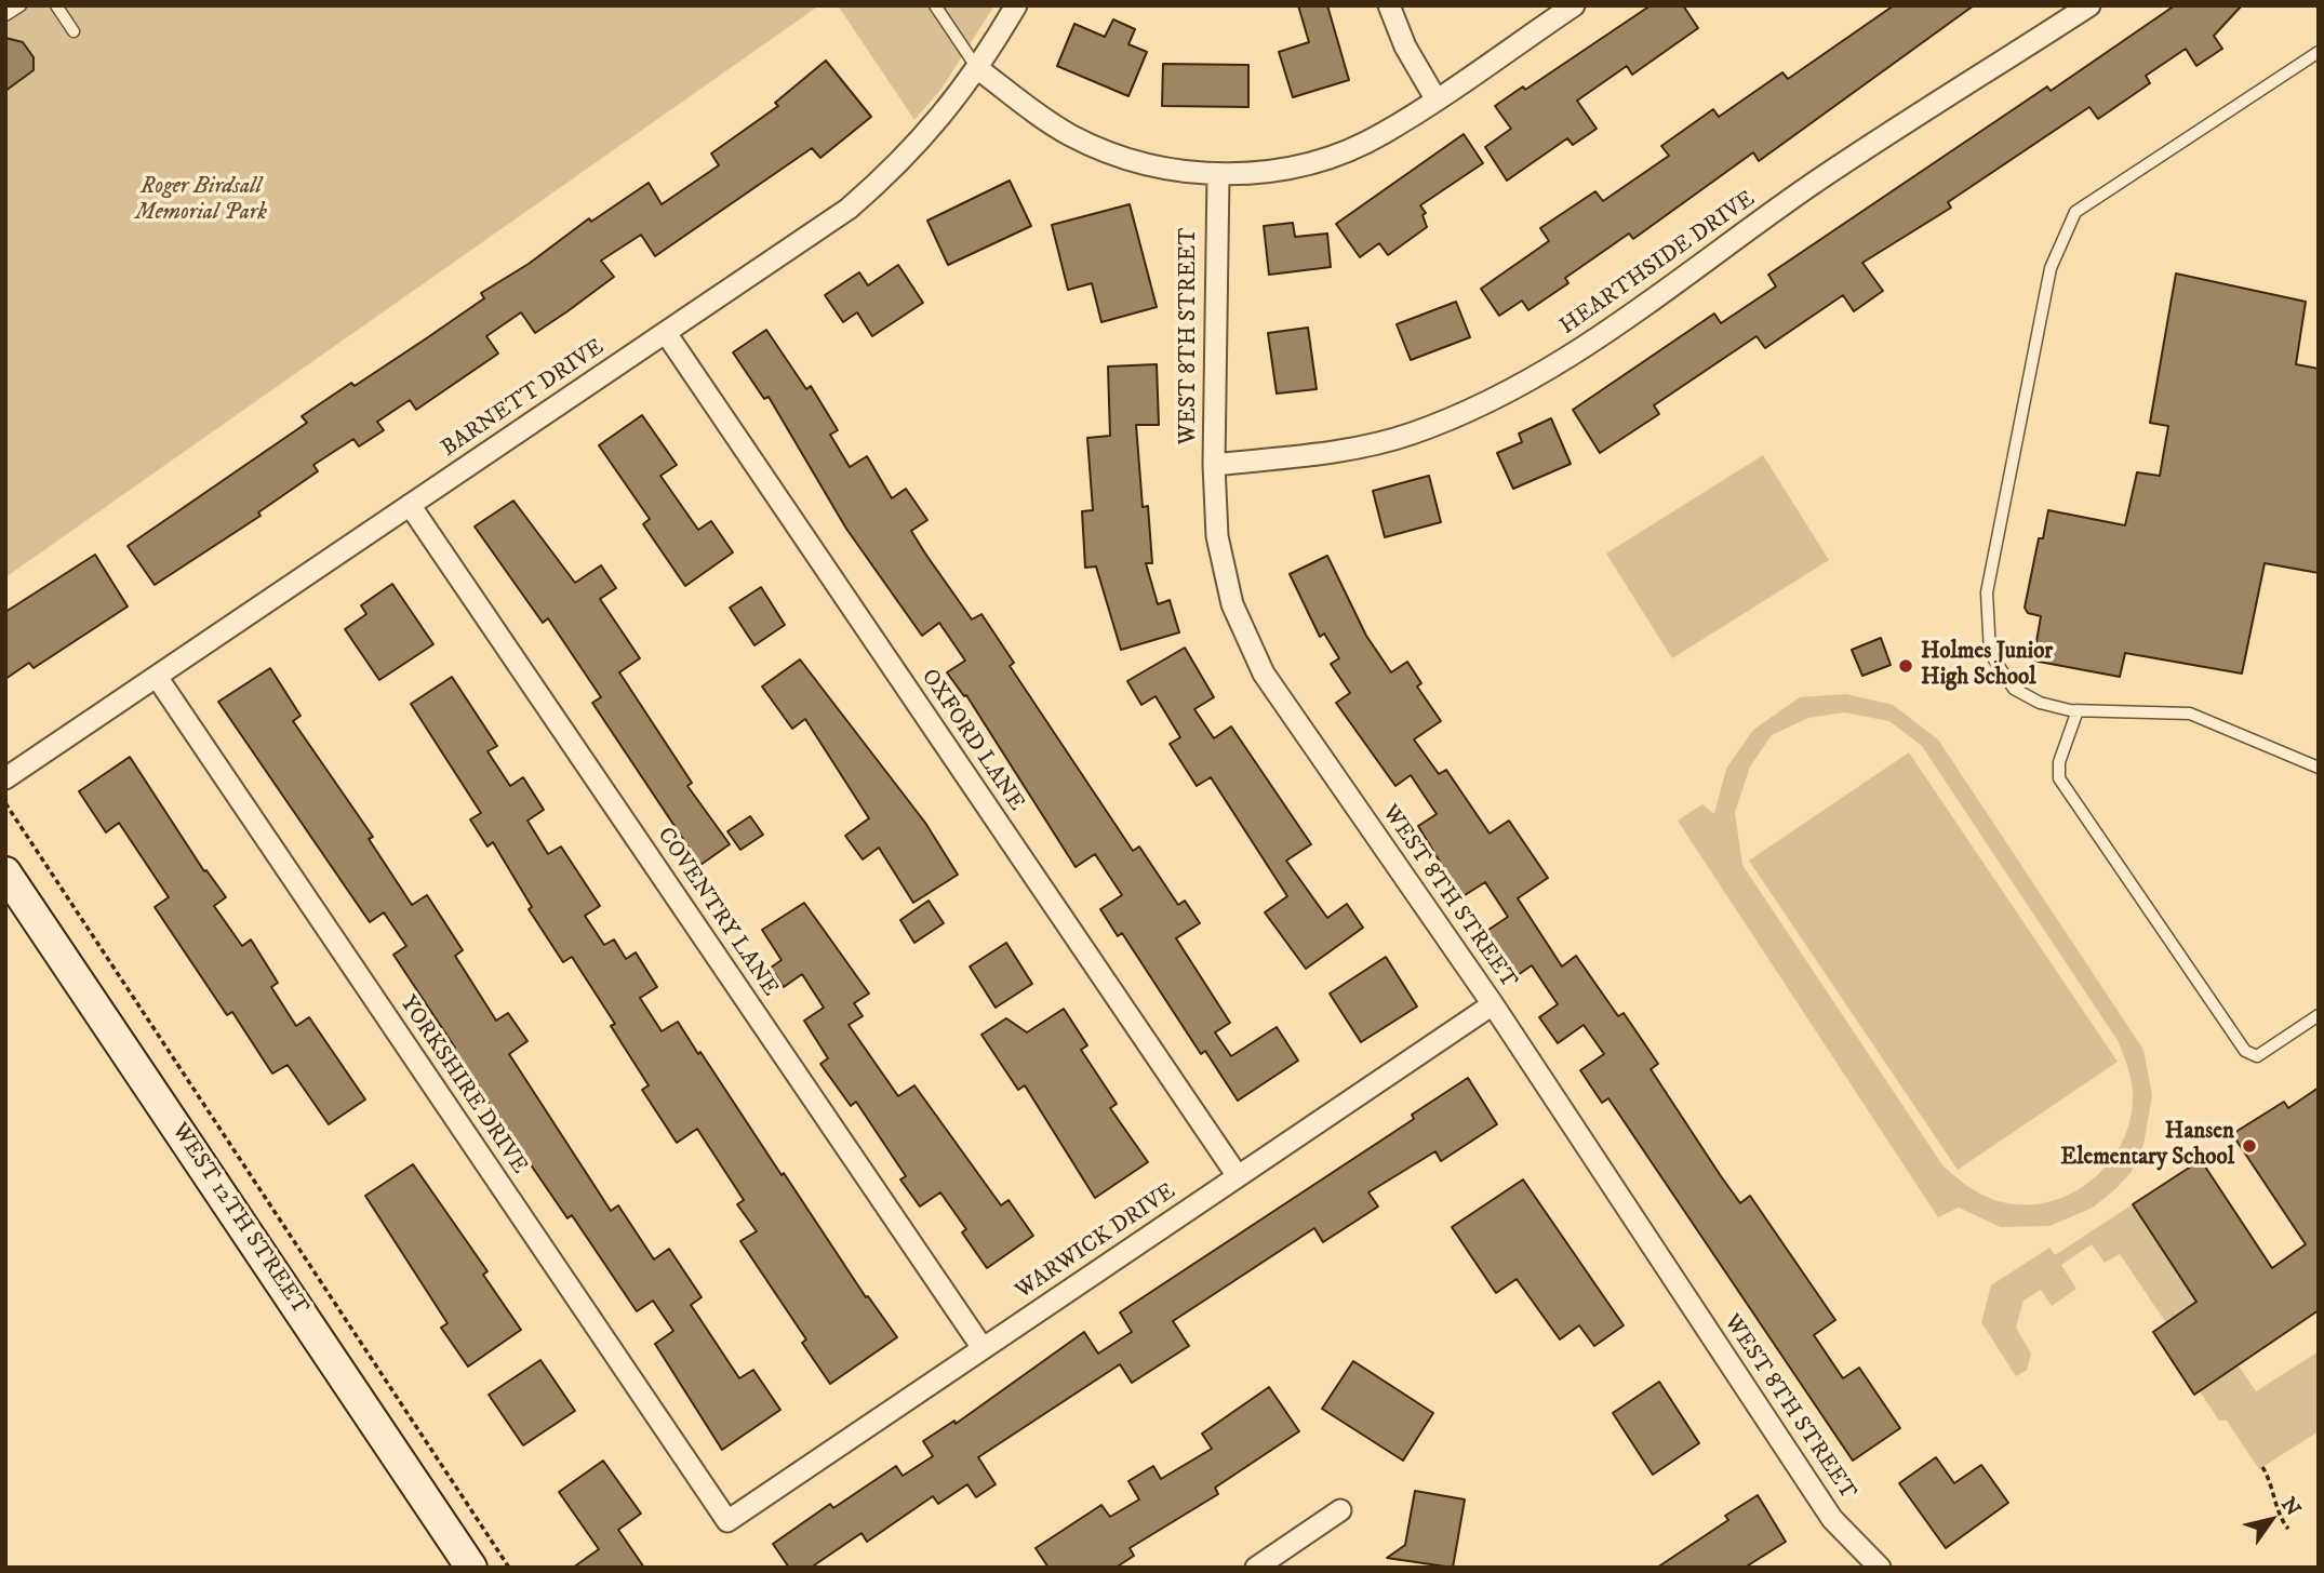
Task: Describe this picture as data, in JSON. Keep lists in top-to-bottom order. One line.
{"streets":{"main road":["WEST 12TH STREET"],"street":["HEARTHSIDE DRIVE","WEST 8TH STREET","BARNETT DRIVE","OXFORD LANE","COVENTRY LANE","YORKSHIRE DRIVE","WARWICK DRIVE"]},"crossings":[["HEARTHSIDE DRIVE","WEST 8TH STREET"],["WEST 8TH STREET","WARWICK DRIVE"],["BARNETT DRIVE","OXFORD LANE"],["BARNETT DRIVE","COVENTRY LANE"],["BARNETT DRIVE","YORKSHIRE DRIVE"],["OXFORD LANE","WARWICK DRIVE"],["COVENTRY LANE","WARWICK DRIVE"],["YORKSHIRE DRIVE","WARWICK DRIVE"]],"parks":["Roger Birdsall Memorial Park"],"places":["Holmes Junior High School","Hansen Elementary School"],"north":"top right"}
